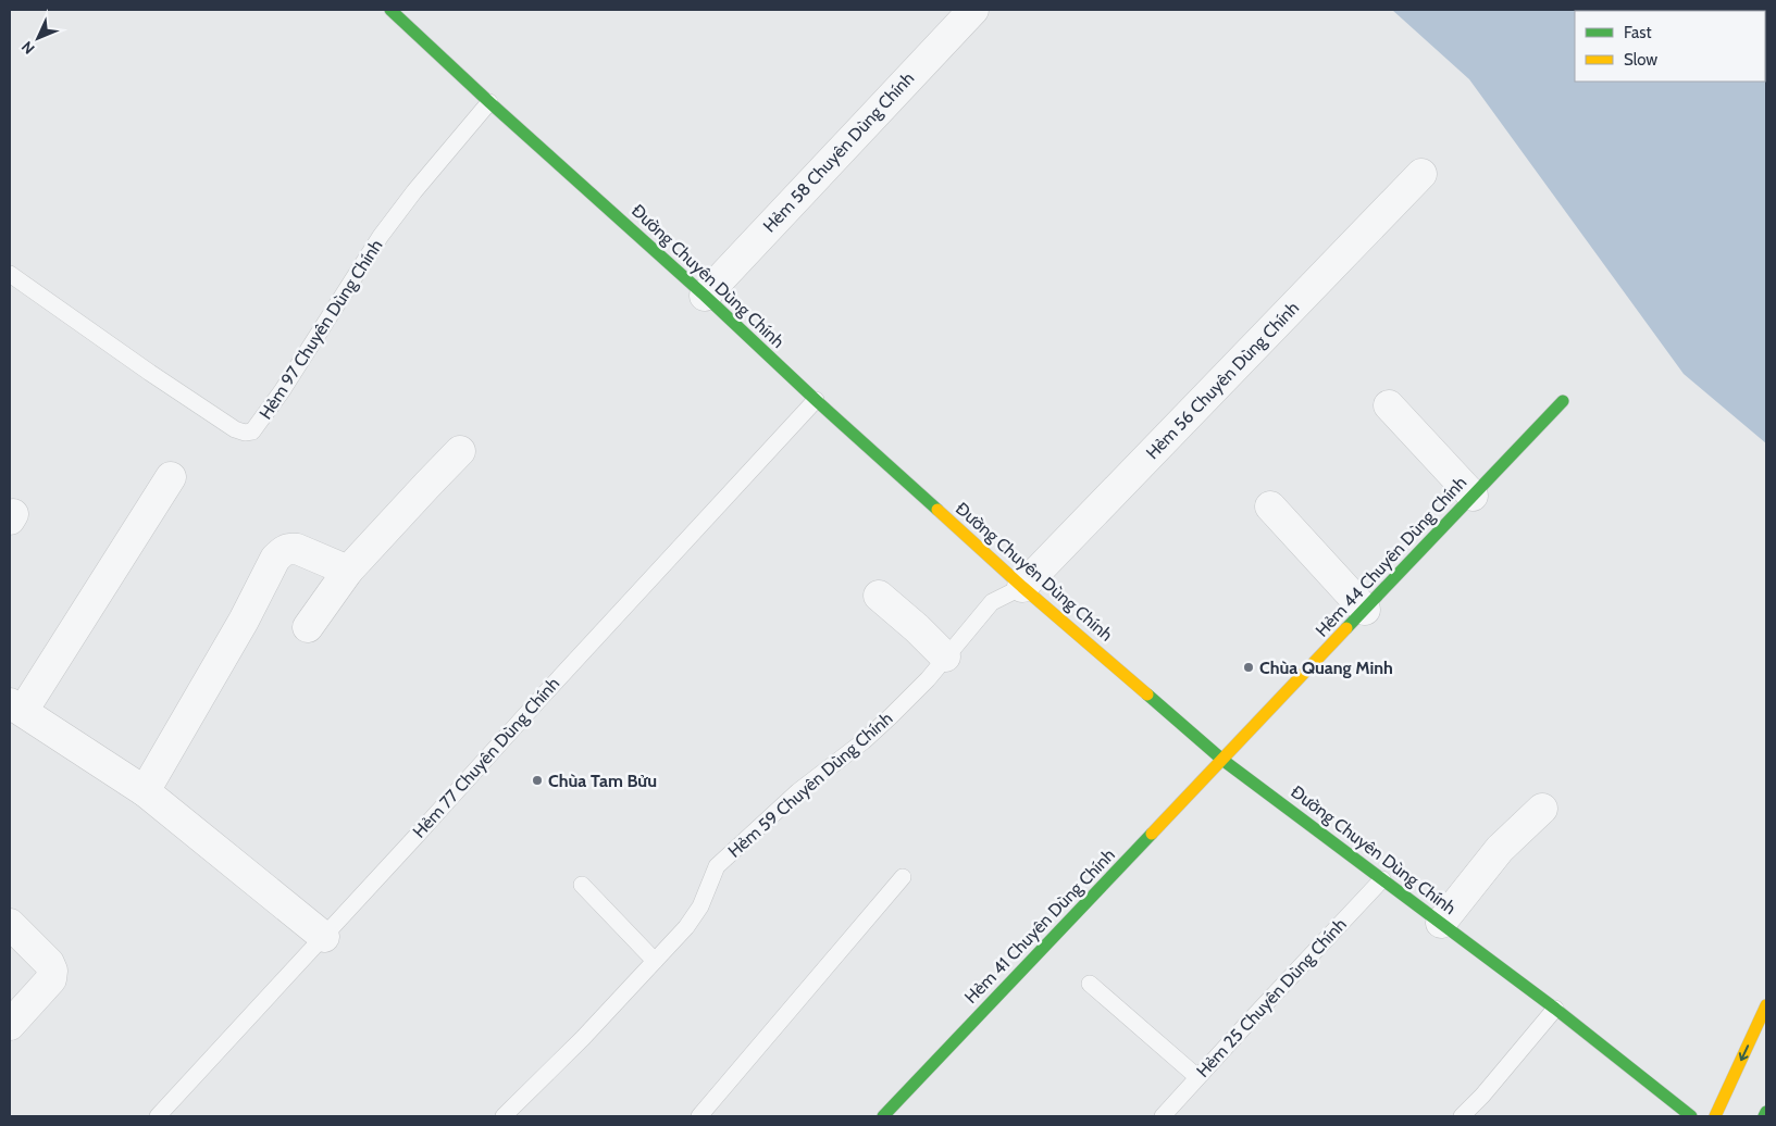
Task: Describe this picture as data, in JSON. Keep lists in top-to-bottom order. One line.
{"streets":{"street":["Hẻm 58 Chuyên Dùng Chính","Đường Chuyên Dùng Chính","Hẻm 56 Chuyên Dùng Chính","Hẻm 44 Chuyên Dùng Chính","Hẻm 41 Chuyên Dùng Chính"],"lane":["Hẻm 97 Chuyên Dùng Chính","Hẻm 77 Chuyên Dùng Chính","Hẻm 59 Chuyên Dùng Chính","Hẻm 25 Chuyên Dùng Chính"]},"crossings":[["Hẻm 58 Chuyên Dùng Chính","Đường Chuyên Dùng Chính"],["Đường Chuyên Dùng Chính","Hẻm 97 Chuyên Dùng Chính"],["Đường Chuyên Dùng Chính","Hẻm 56 Chuyên Dùng Chính"],["Đường Chuyên Dùng Chính","Hẻm 44 Chuyên Dùng Chính"],["Đường Chuyên Dùng Chính","Hẻm 77 Chuyên Dùng Chính"],["Đường Chuyên Dùng Chính","Hẻm 59 Chuyên Dùng Chính"],["Đường Chuyên Dùng Chính","Hẻm 41 Chuyên Dùng Chính"],["Đường Chuyên Dùng Chính","Hẻm 25 Chuyên Dùng Chính"],["Hẻm 56 Chuyên Dùng Chính","Hẻm 59 Chuyên Dùng Chính"],["Hẻm 44 Chuyên Dùng Chính","Hẻm 41 Chuyên Dùng Chính"]],"places":["Chùa Quang Minh","Chùa Tam Bửu"],"legend":["Fast","Slow"],"north":"bottom left"}
